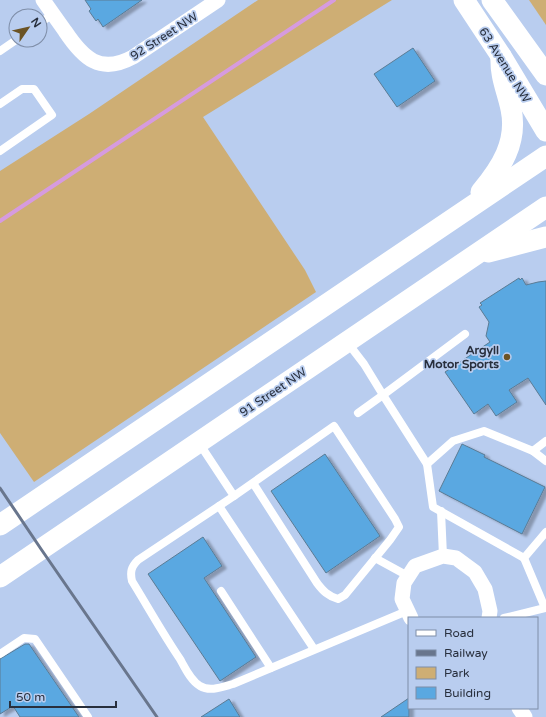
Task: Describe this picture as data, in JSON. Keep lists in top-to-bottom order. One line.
{"streets":{"main road":["63 Avenue NW","91 Street NW"],"street":["92 Street NW"]},"places":["Argyll Motor Sports"],"legend":["Road","Railway","Park","Building"],"scale_bar":"50 m","north":"top right"}
